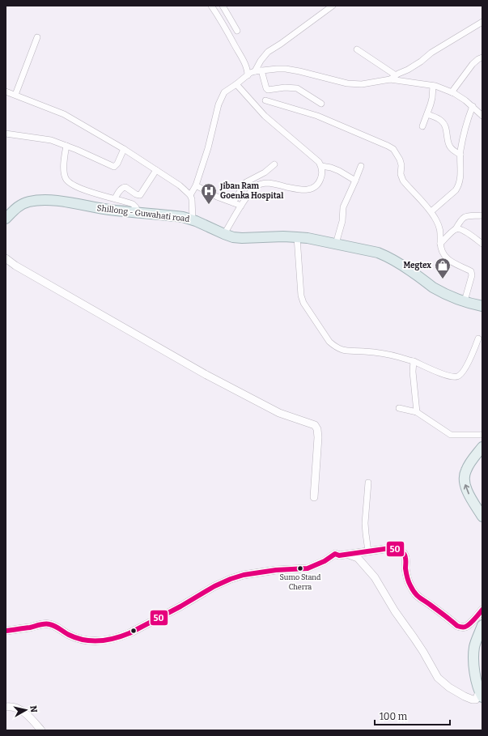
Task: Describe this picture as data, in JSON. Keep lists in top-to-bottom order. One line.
{"streets":{"highway":["Shillong - Guwahati road"]},"places":{"hospital":["Jiban Ram Goenka Hospital"],"shop":["Megtex"],"other":["Sumo Stand Cherra"]},"lines":["transit line 50"],"scale_bar":"100 m","north":"right"}
